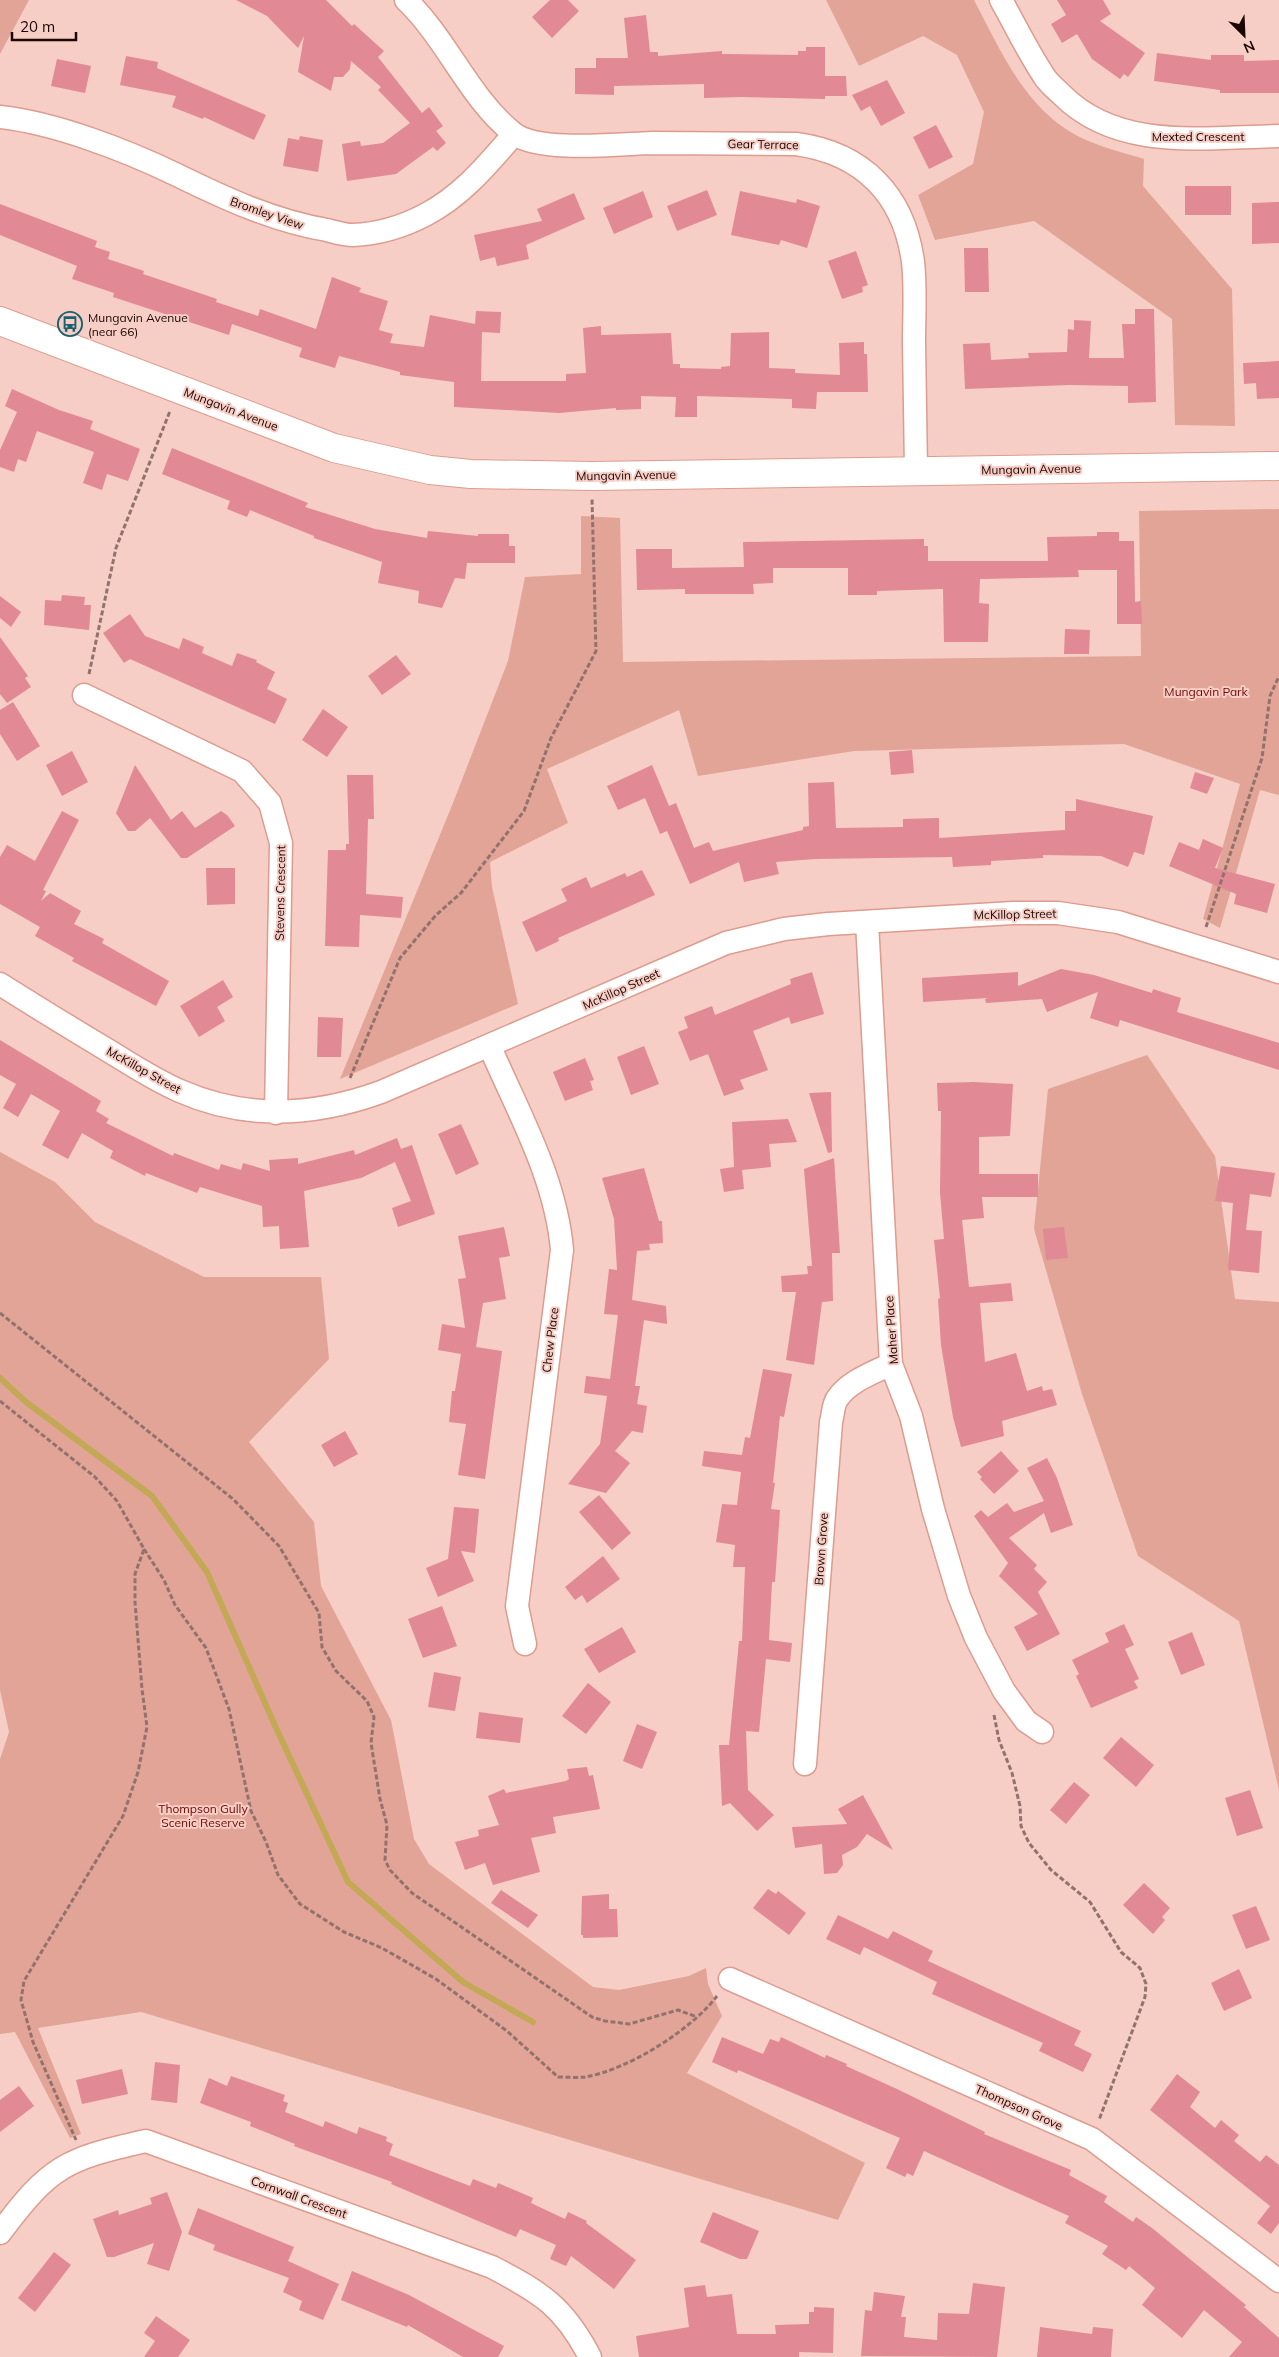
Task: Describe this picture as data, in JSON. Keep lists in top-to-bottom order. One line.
{"streets":{"main road":["Mungavin Avenue"],"street":["Mexted Crescent","Gear Terrace","Bromley View","Stevens Crescent","McKillop Street","Maher Place","Chew Place","Brown Grove","Thompson Grove","Cornwall Crescent"]},"crossings":[["Gear Terrace","Bromley View"],["Gear Terrace","Mungavin Avenue"],["Stevens Crescent","McKillop Street"],["McKillop Street","Maher Place"],["McKillop Street","Chew Place"],["Maher Place","Brown Grove"]],"parks":["Mungavin Park","Thompson Gully Scenic Reserve"],"places":{"bus stop":["Mungavin Avenue (near 66)"]},"scale_bar":"20 m","north":"bottom right"}
